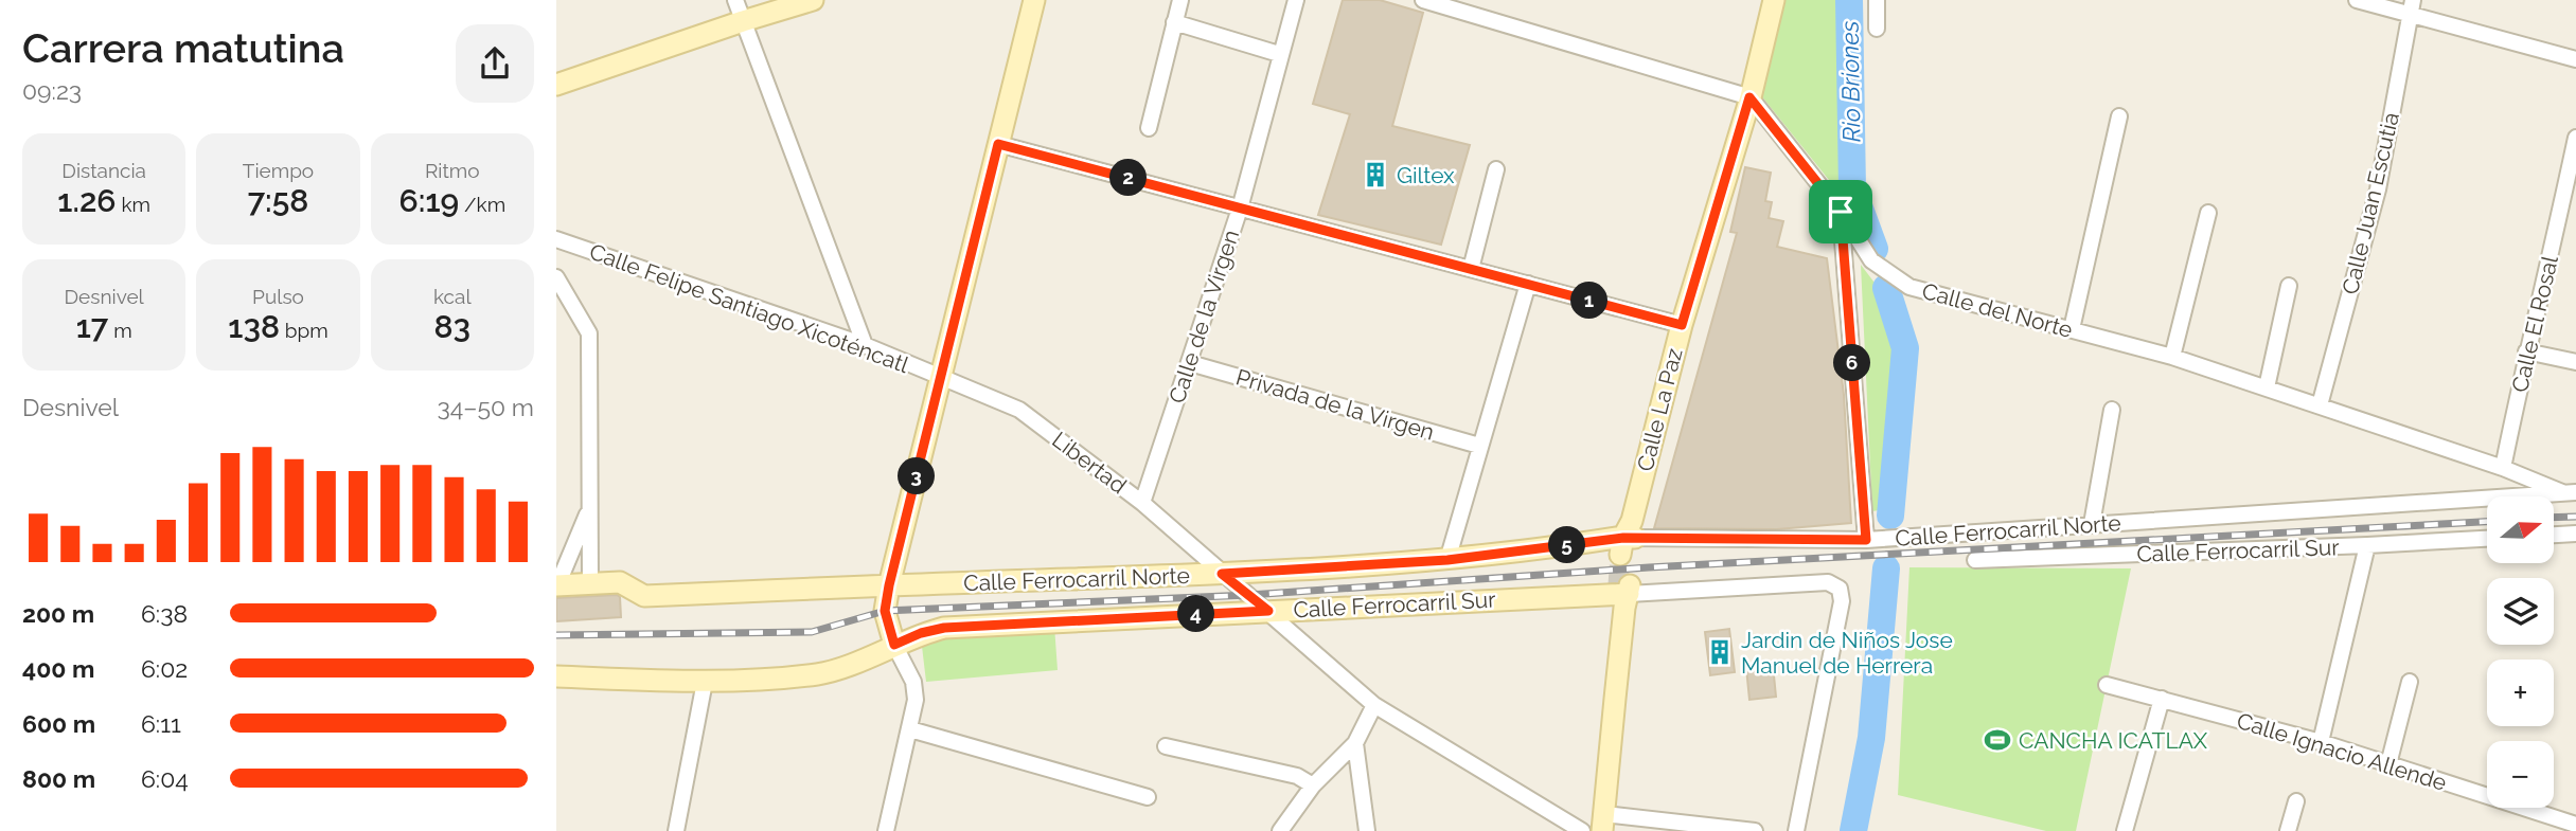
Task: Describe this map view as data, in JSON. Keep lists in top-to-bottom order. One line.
{"streets":{"main road":["Calle La Paz","Calle Ferrocarril Norte","Calle Ferrocarril Sur"],"street":["Calle Juan Escutia","Calle Felipe Santiago Xicoténcatl","Calle del Norte","Calle de la Virgen","Calle El Rosal","Privada de la Virgen","Libertad","Calle Ignacio Allende"]},"crossings":[["Calle Juan Escutia","Calle del Norte"],["Calle Felipe Santiago Xicoténcatl","Libertad"],["Calle del Norte","Calle El Rosal"],["Calle del Norte","Calle La Paz"],["Calle del Norte","Calle Ferrocarril Norte"],["Calle de la Virgen","Privada de la Virgen"],["Calle de la Virgen","Libertad"],["Calle La Paz","Calle Ferrocarril Norte"],["Libertad","Calle Ferrocarril Norte"]],"water":["Rio Briones"],"places":{"building":["Giltex","Jardin de Niños Jose Manuel de Herrera"],"sports":["CANCHA ICATLAX"]},"north":"right","page":{"heading":["Carrera matutina","09:23"],"stats":[["Distancia","1.26 km"],["Tiempo","7:58"],["Ritmo","6:19 /km"],["Desnivel","17 m"],["Pulso","138 bpm"],["kcal","83"]],"pins":["2","1","6","3","5","4"],"chart":["Desnivel","34–50 m"],"map_buttons":["+","−"],"list":[{"name":"200 m","note":"6:38"},{"name":"400 m","note":"6:02"},{"name":"600 m","note":"6:11"},{"name":"800 m","note":"6:04"}]}}
